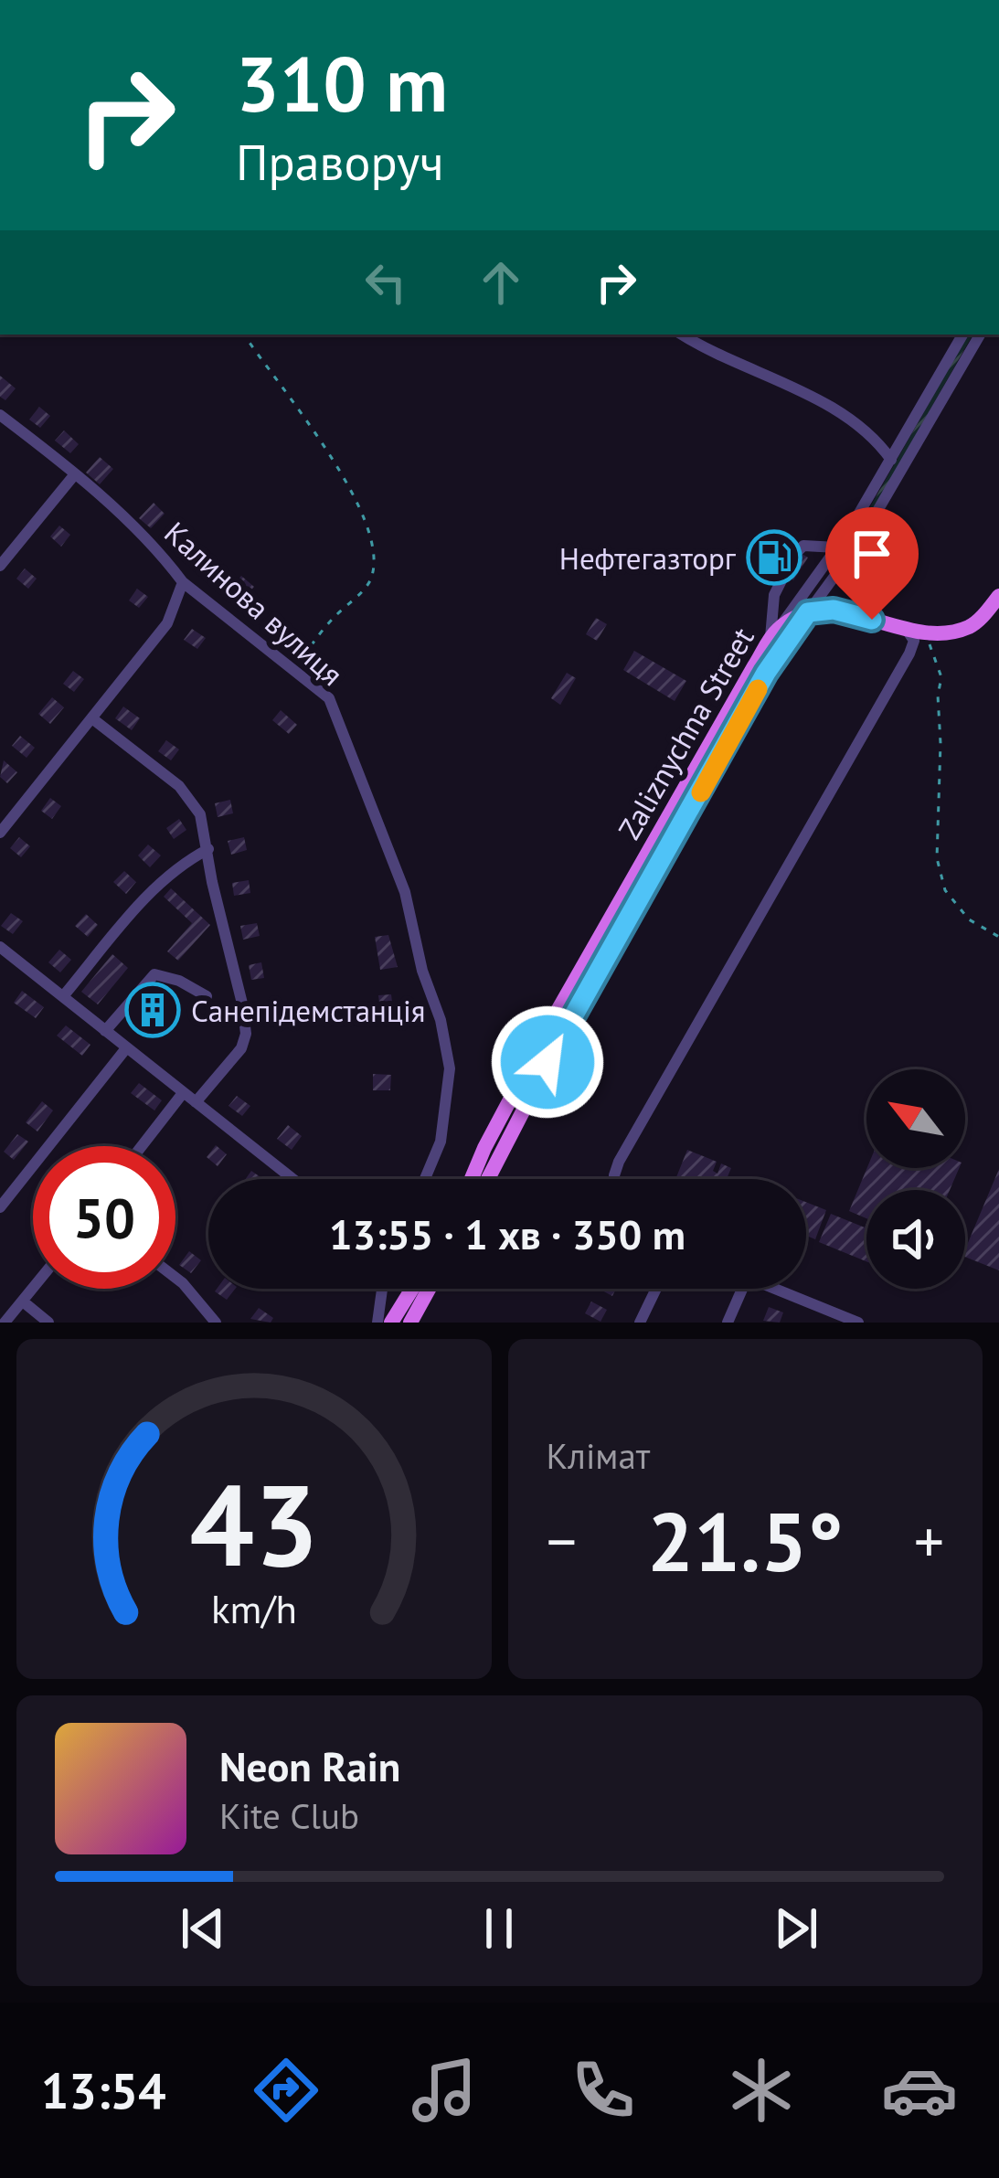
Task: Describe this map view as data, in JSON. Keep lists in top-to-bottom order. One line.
{"streets":{"main road":["Zaliznychna Street"],"street":["Калинова вулиця"]},"places":{"fuel station":["Нефтегазторг"],"building":["Санепідемстанція"]},"north":"top left","page":{"turn":["310 m","Праворуч"],"limit":"50","trip":"13:55 · 1 хв · 350 m","tile":"Клімат","heat":["−","21.5°","+"],"song":["Neon Rain","Kite Club"],"tabs":"13:54","gauge":["43","km/h"]}}
